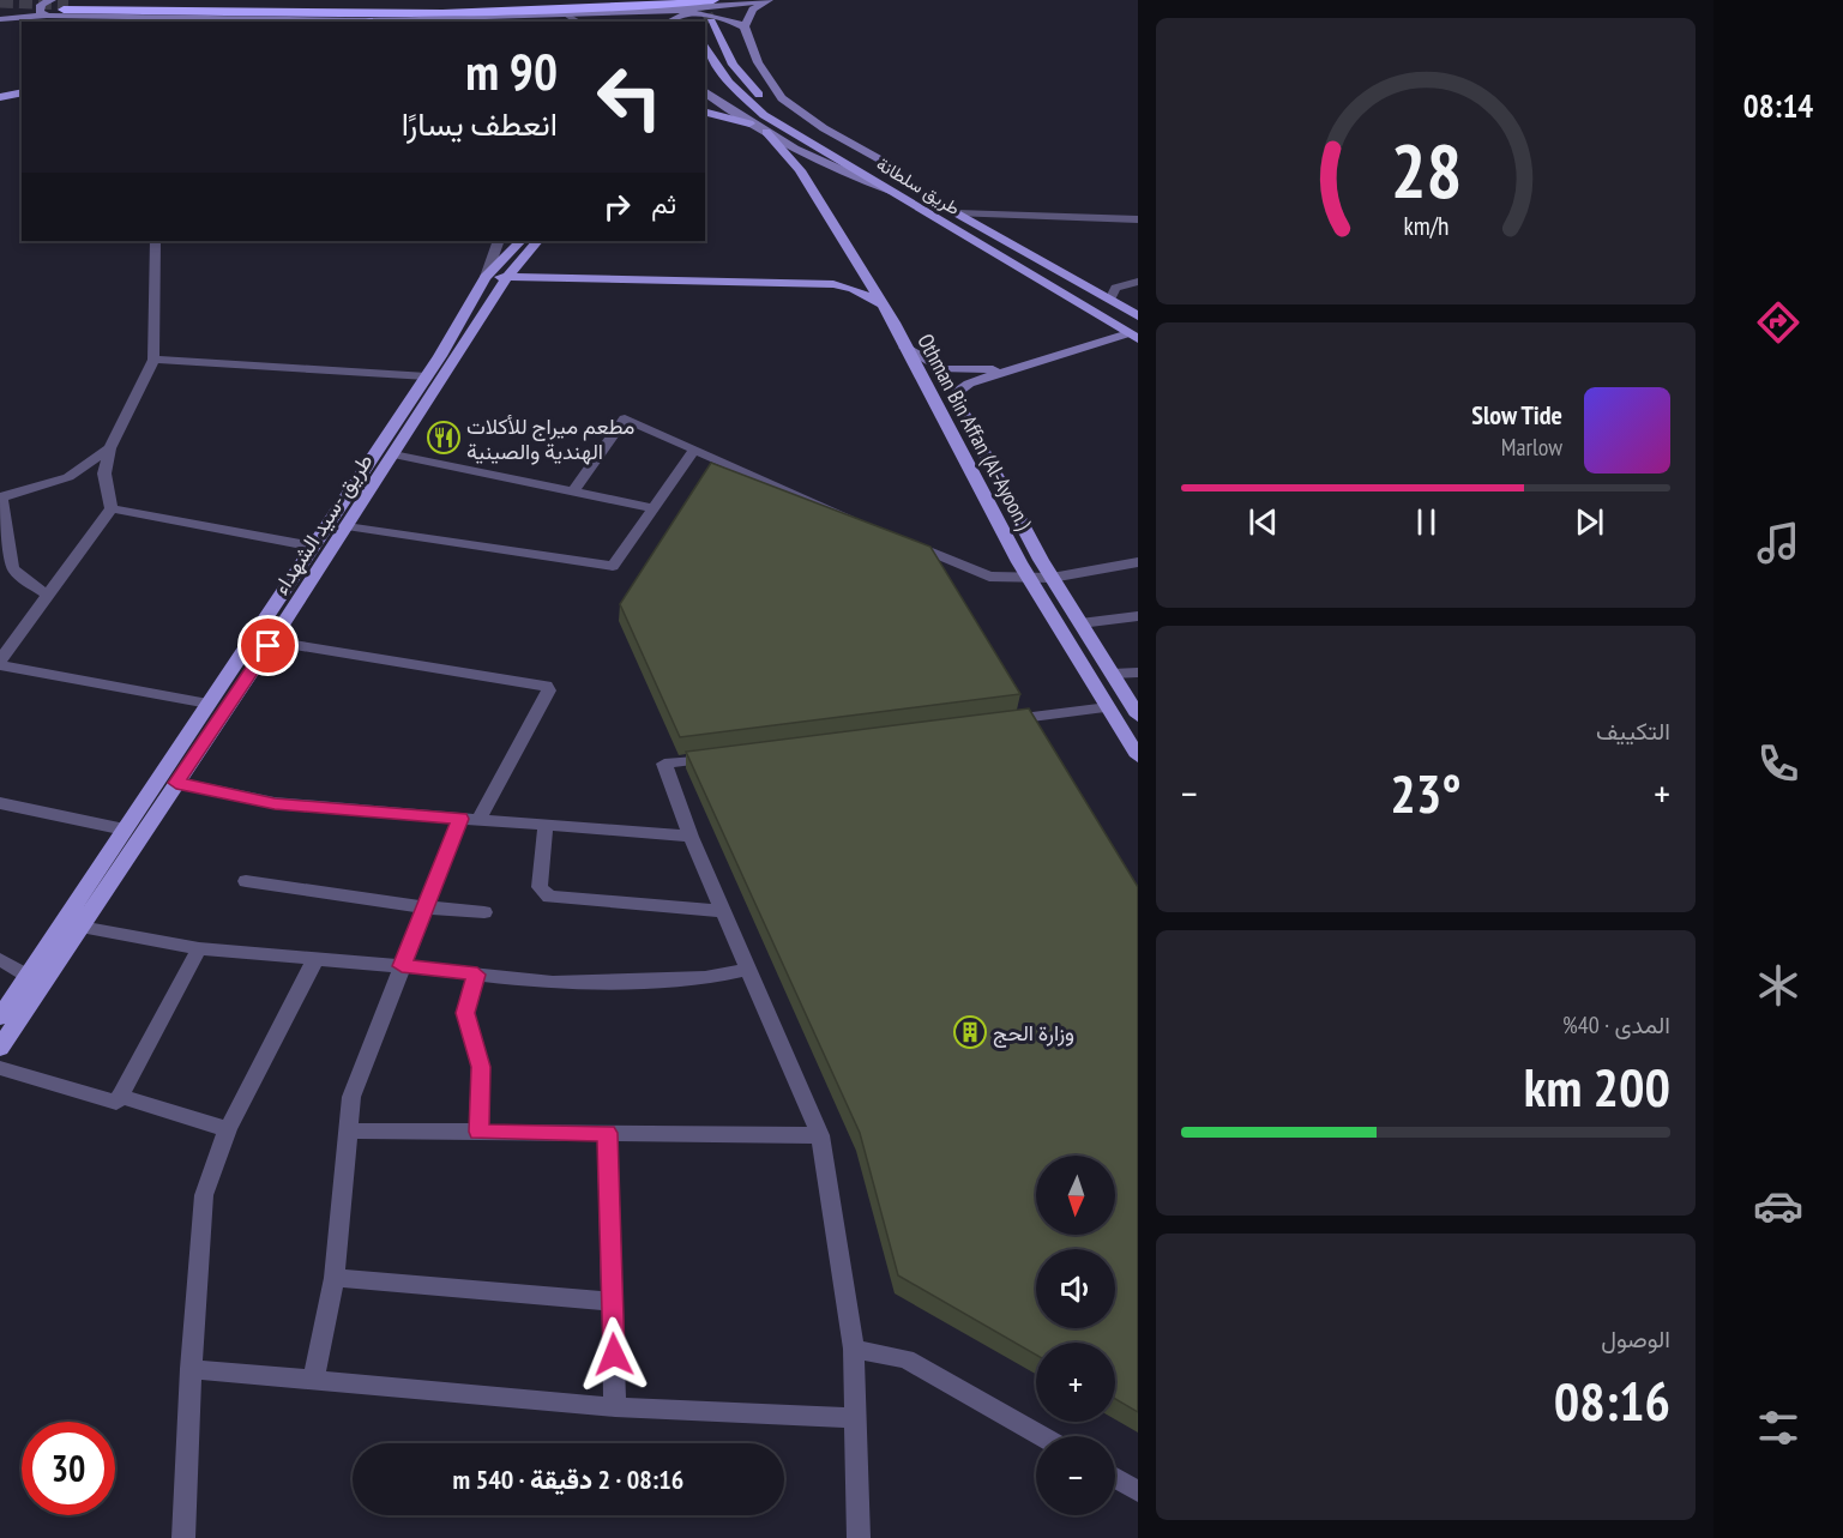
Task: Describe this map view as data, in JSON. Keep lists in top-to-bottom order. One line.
{"streets":{"main road":["طريق سلطانة","Othman Bin Affan (Al-Ayoon.)","طريق -سيد الشهداء"]},"places":{"restaurant":["مطعم ميراج للأكلات الهندية والصينية"],"building":["وزارة الحج"]},"north":"bottom","page":{"tabs":"08:14","turn":["90 m","انعطف يسارًا"],"then":"ثم","song":["Slow Tide","Marlow"],"tile":["التكييف",["المدى · 40%","200 km"],["الوصول","08:16"]],"heat":["−","23°","+"],"map_buttons":["+","−"],"limit":"30","trip":"08:16 · 2 دقيقة · 540 m","gauge":["28","km/h"]}}
